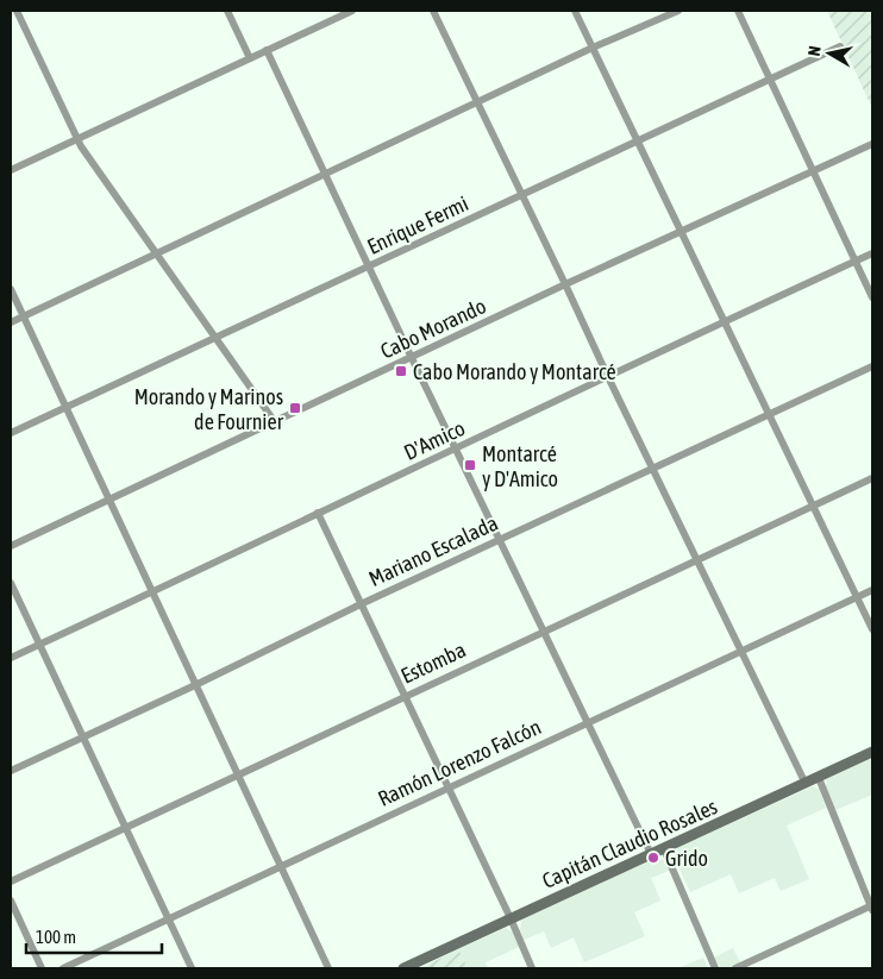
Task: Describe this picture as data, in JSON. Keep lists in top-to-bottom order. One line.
{"streets":{"street":["Enrique Fermi","Cabo Morando","D'Amico","Mariano Escalada","Estomba","Ramón Lorenzo Falcón","Capitán Claudio Rosales"]},"places":{"transit":["Cabo Morando y Montarcé","Morando y Marinos de Fournier","Montarcé y D'Amico"],"other":["Grido"]},"scale_bar":"100 m","north":"left"}
